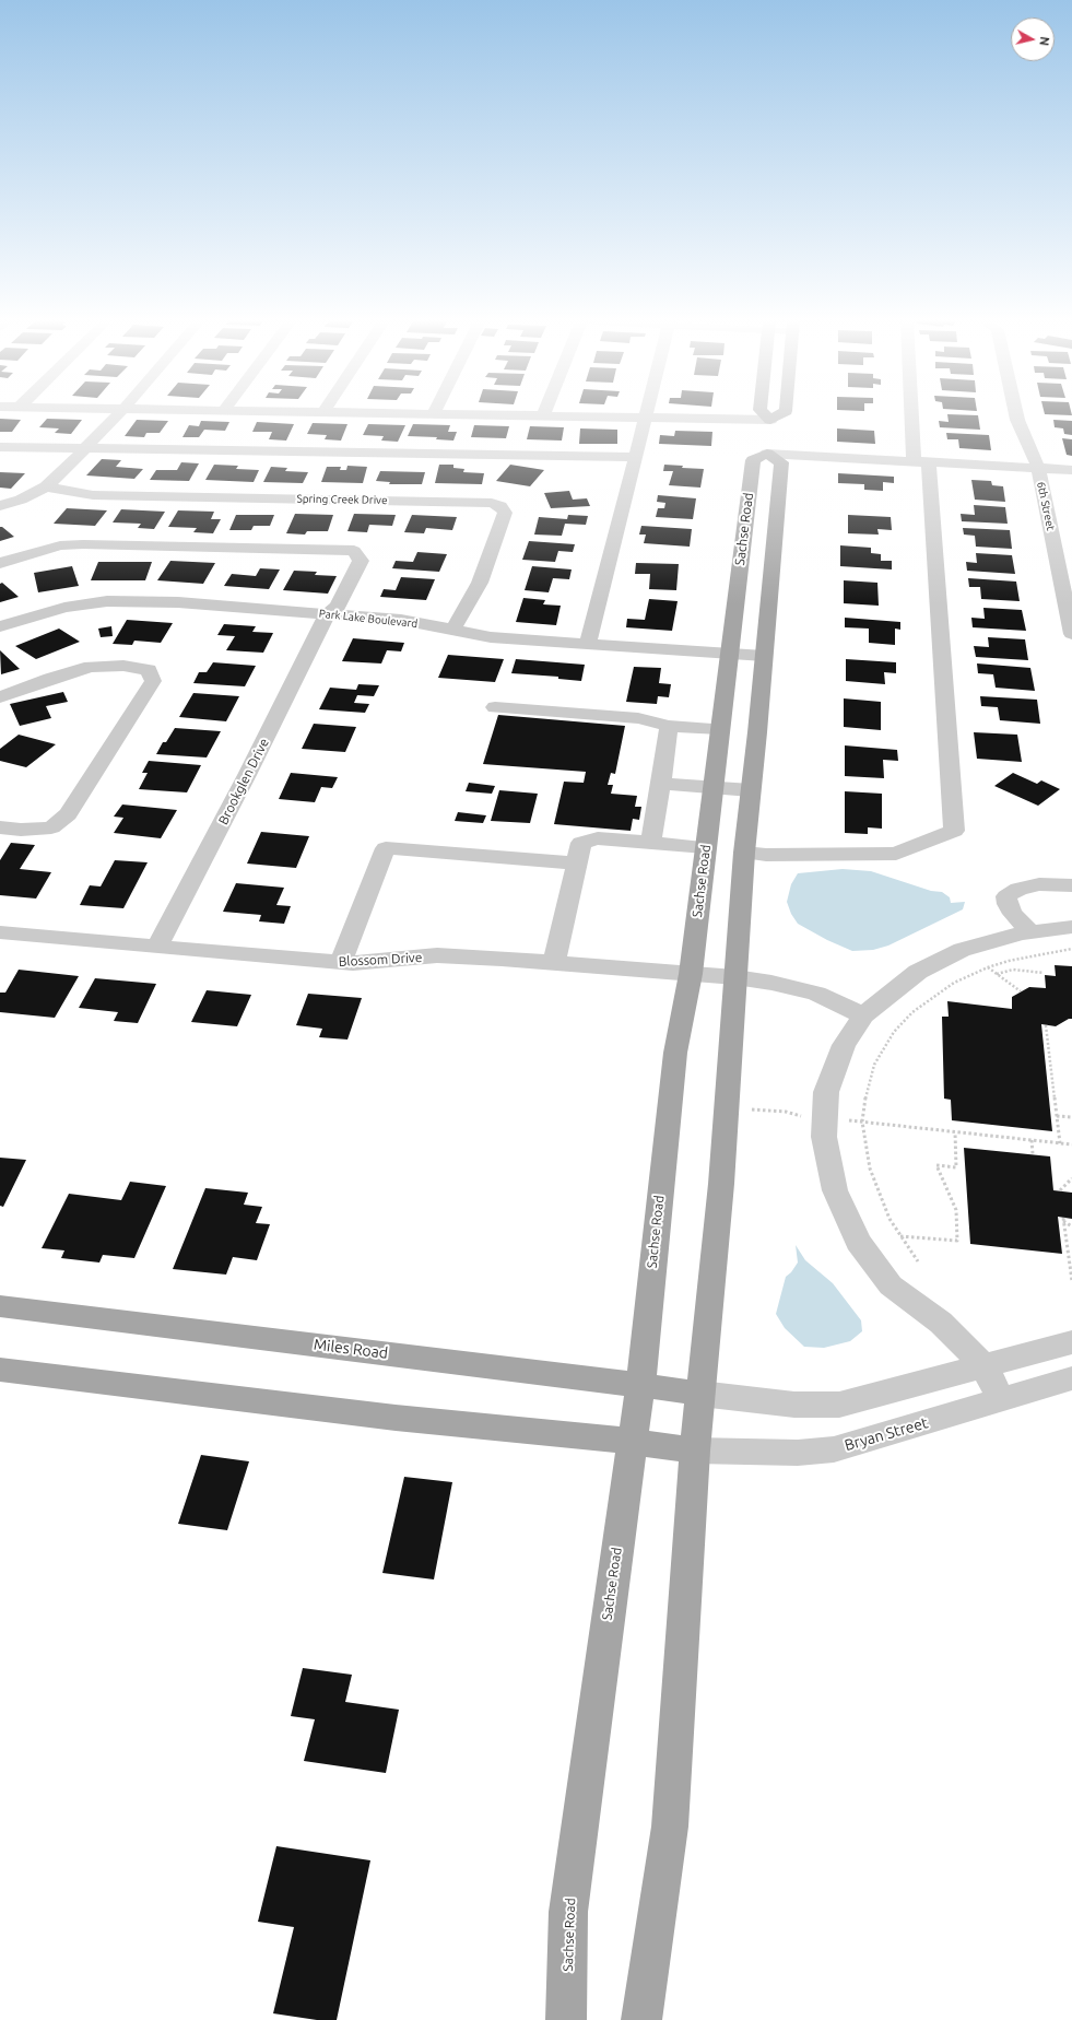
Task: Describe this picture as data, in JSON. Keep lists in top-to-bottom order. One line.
{"streets":{"main road":["Sachse Road","Miles Road"],"street":["Spring Creek Drive","6th Street","Park Lake Boulevard","Brookglen Drive","Blossom Drive","Bryan Street"]},"crossings":[["Spring Creek Drive","Park Lake Boulevard"],["Sachse Road","Park Lake Boulevard"],["Sachse Road","Blossom Drive"],["Sachse Road","Miles Road"],["Park Lake Boulevard","Brookglen Drive"],["Brookglen Drive","Blossom Drive"]],"north":"right"}
